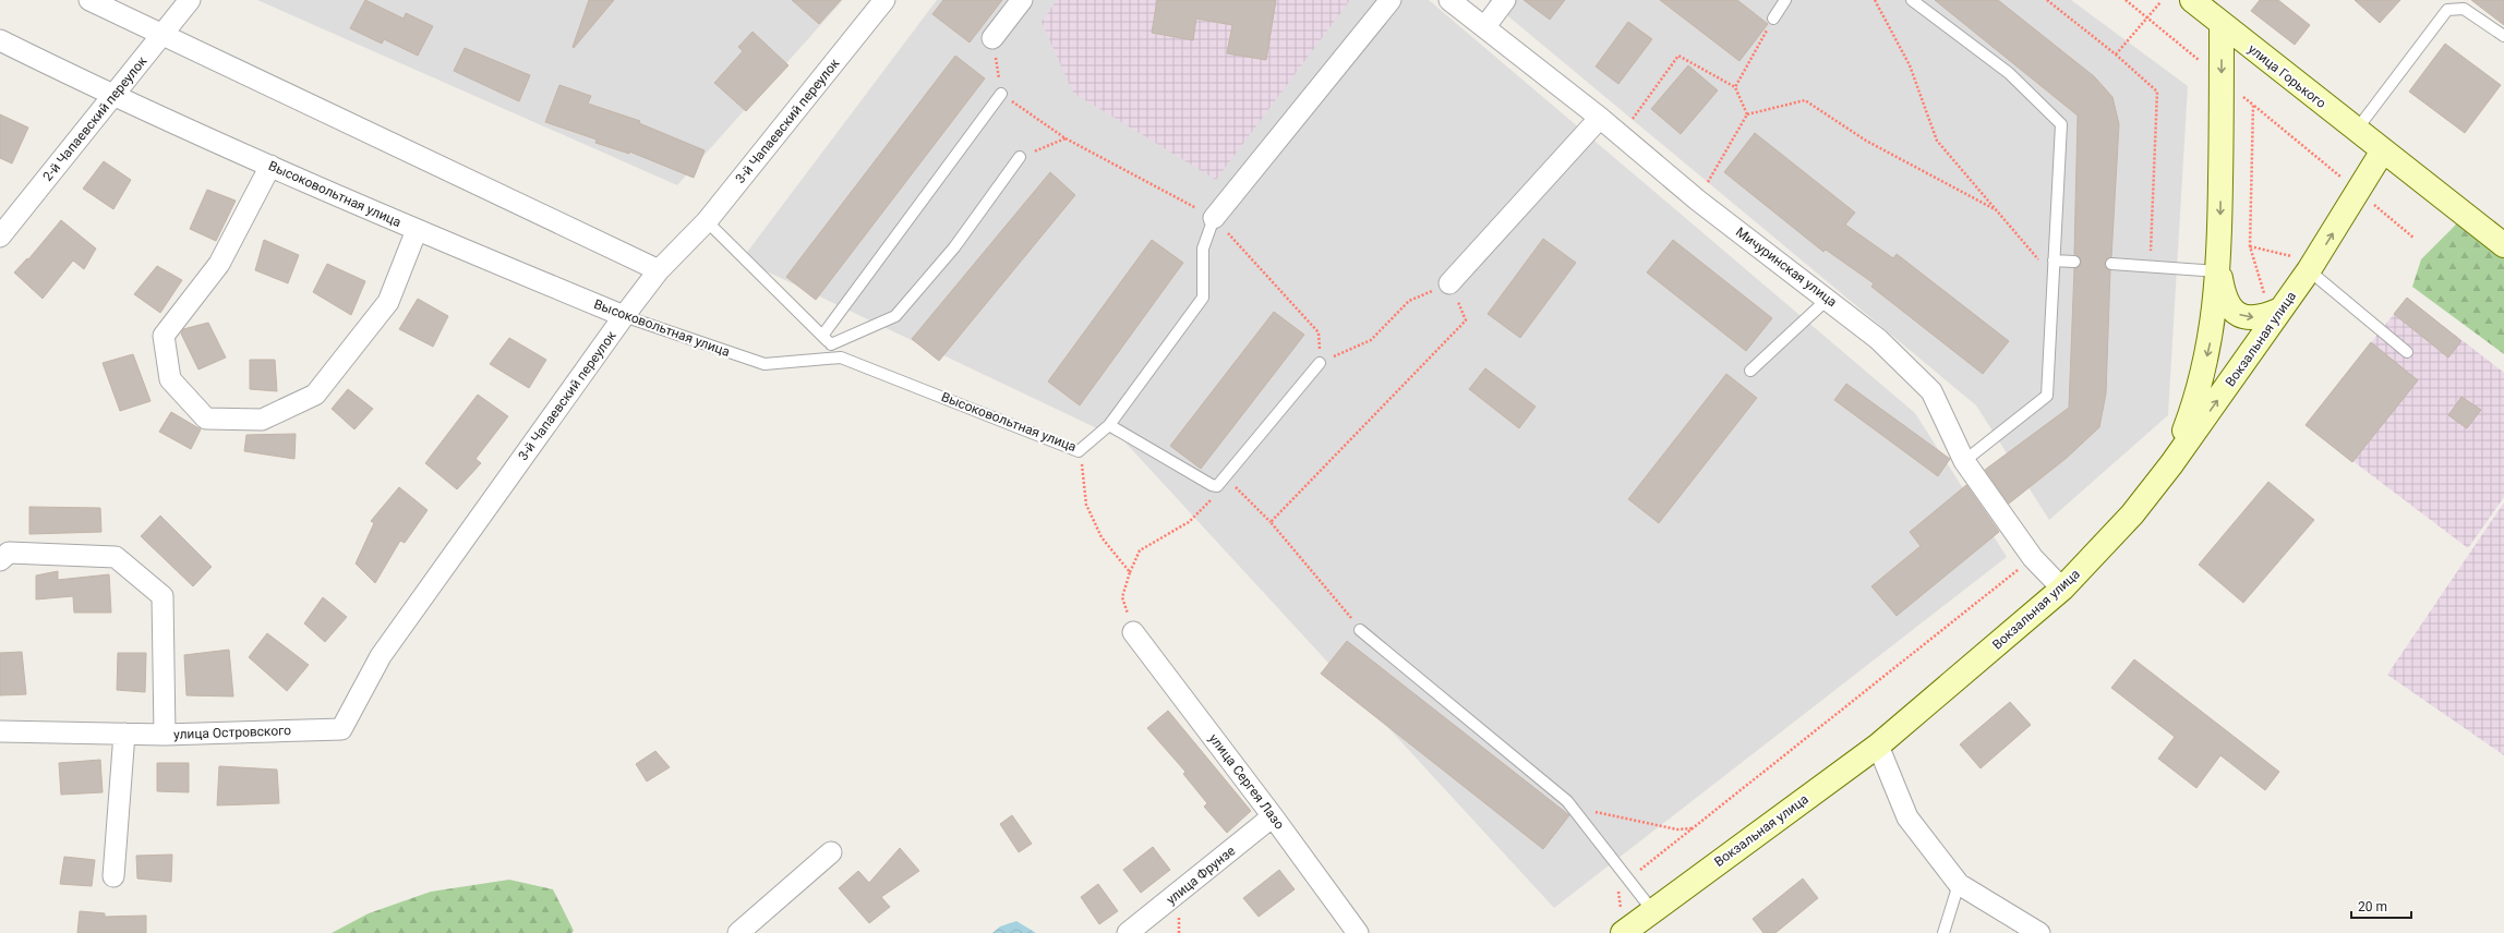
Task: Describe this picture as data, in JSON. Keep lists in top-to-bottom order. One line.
{"streets":{"main road":["улица Горького","Вокзальная улица"],"street":["2-й Чапаевский переулок","3-й Чапаевский переулок","Высоковольтная улица","Мичуринская улица","улица Островского","улица Сергея Лазо","улица Фрунзе"]},"crossings":[["улица Горького","Вокзальная улица"],["2-й Чапаевский переулок","Высоковольтная улица"],["3-й Чапаевский переулок","Высоковольтная улица"],["3-й Чапаевский переулок","улица Островского"],["Мичуринская улица","Вокзальная улица"],["улица Сергея Лазо","улица Фрунзе"]],"scale_bar":"20 m"}
